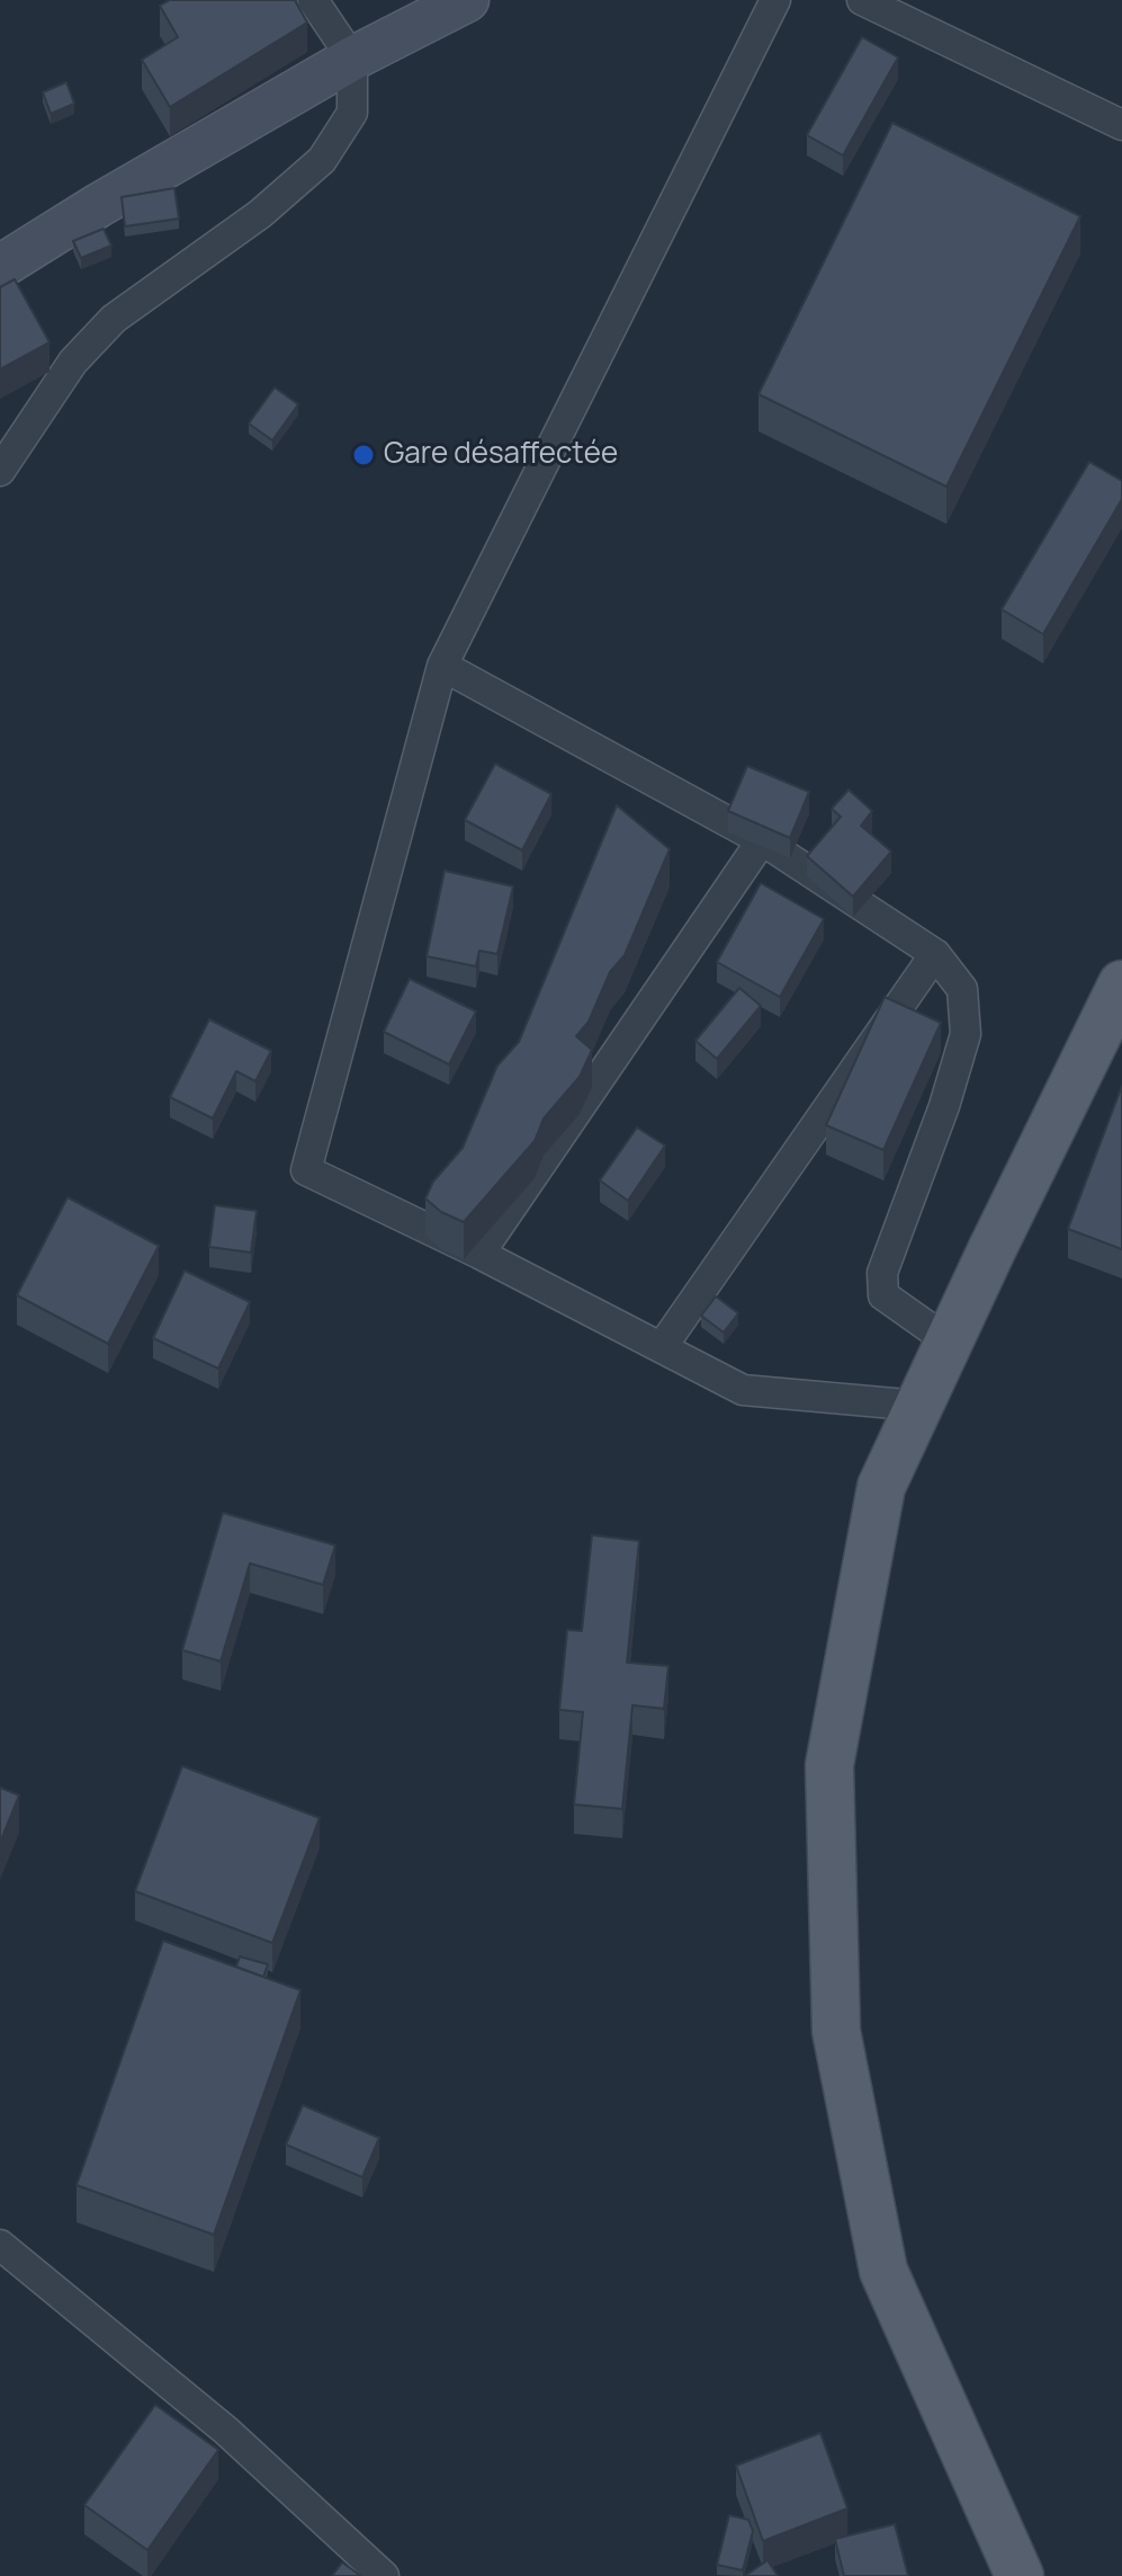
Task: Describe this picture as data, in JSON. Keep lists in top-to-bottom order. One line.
{"places":["Gare désaffectée"]}
